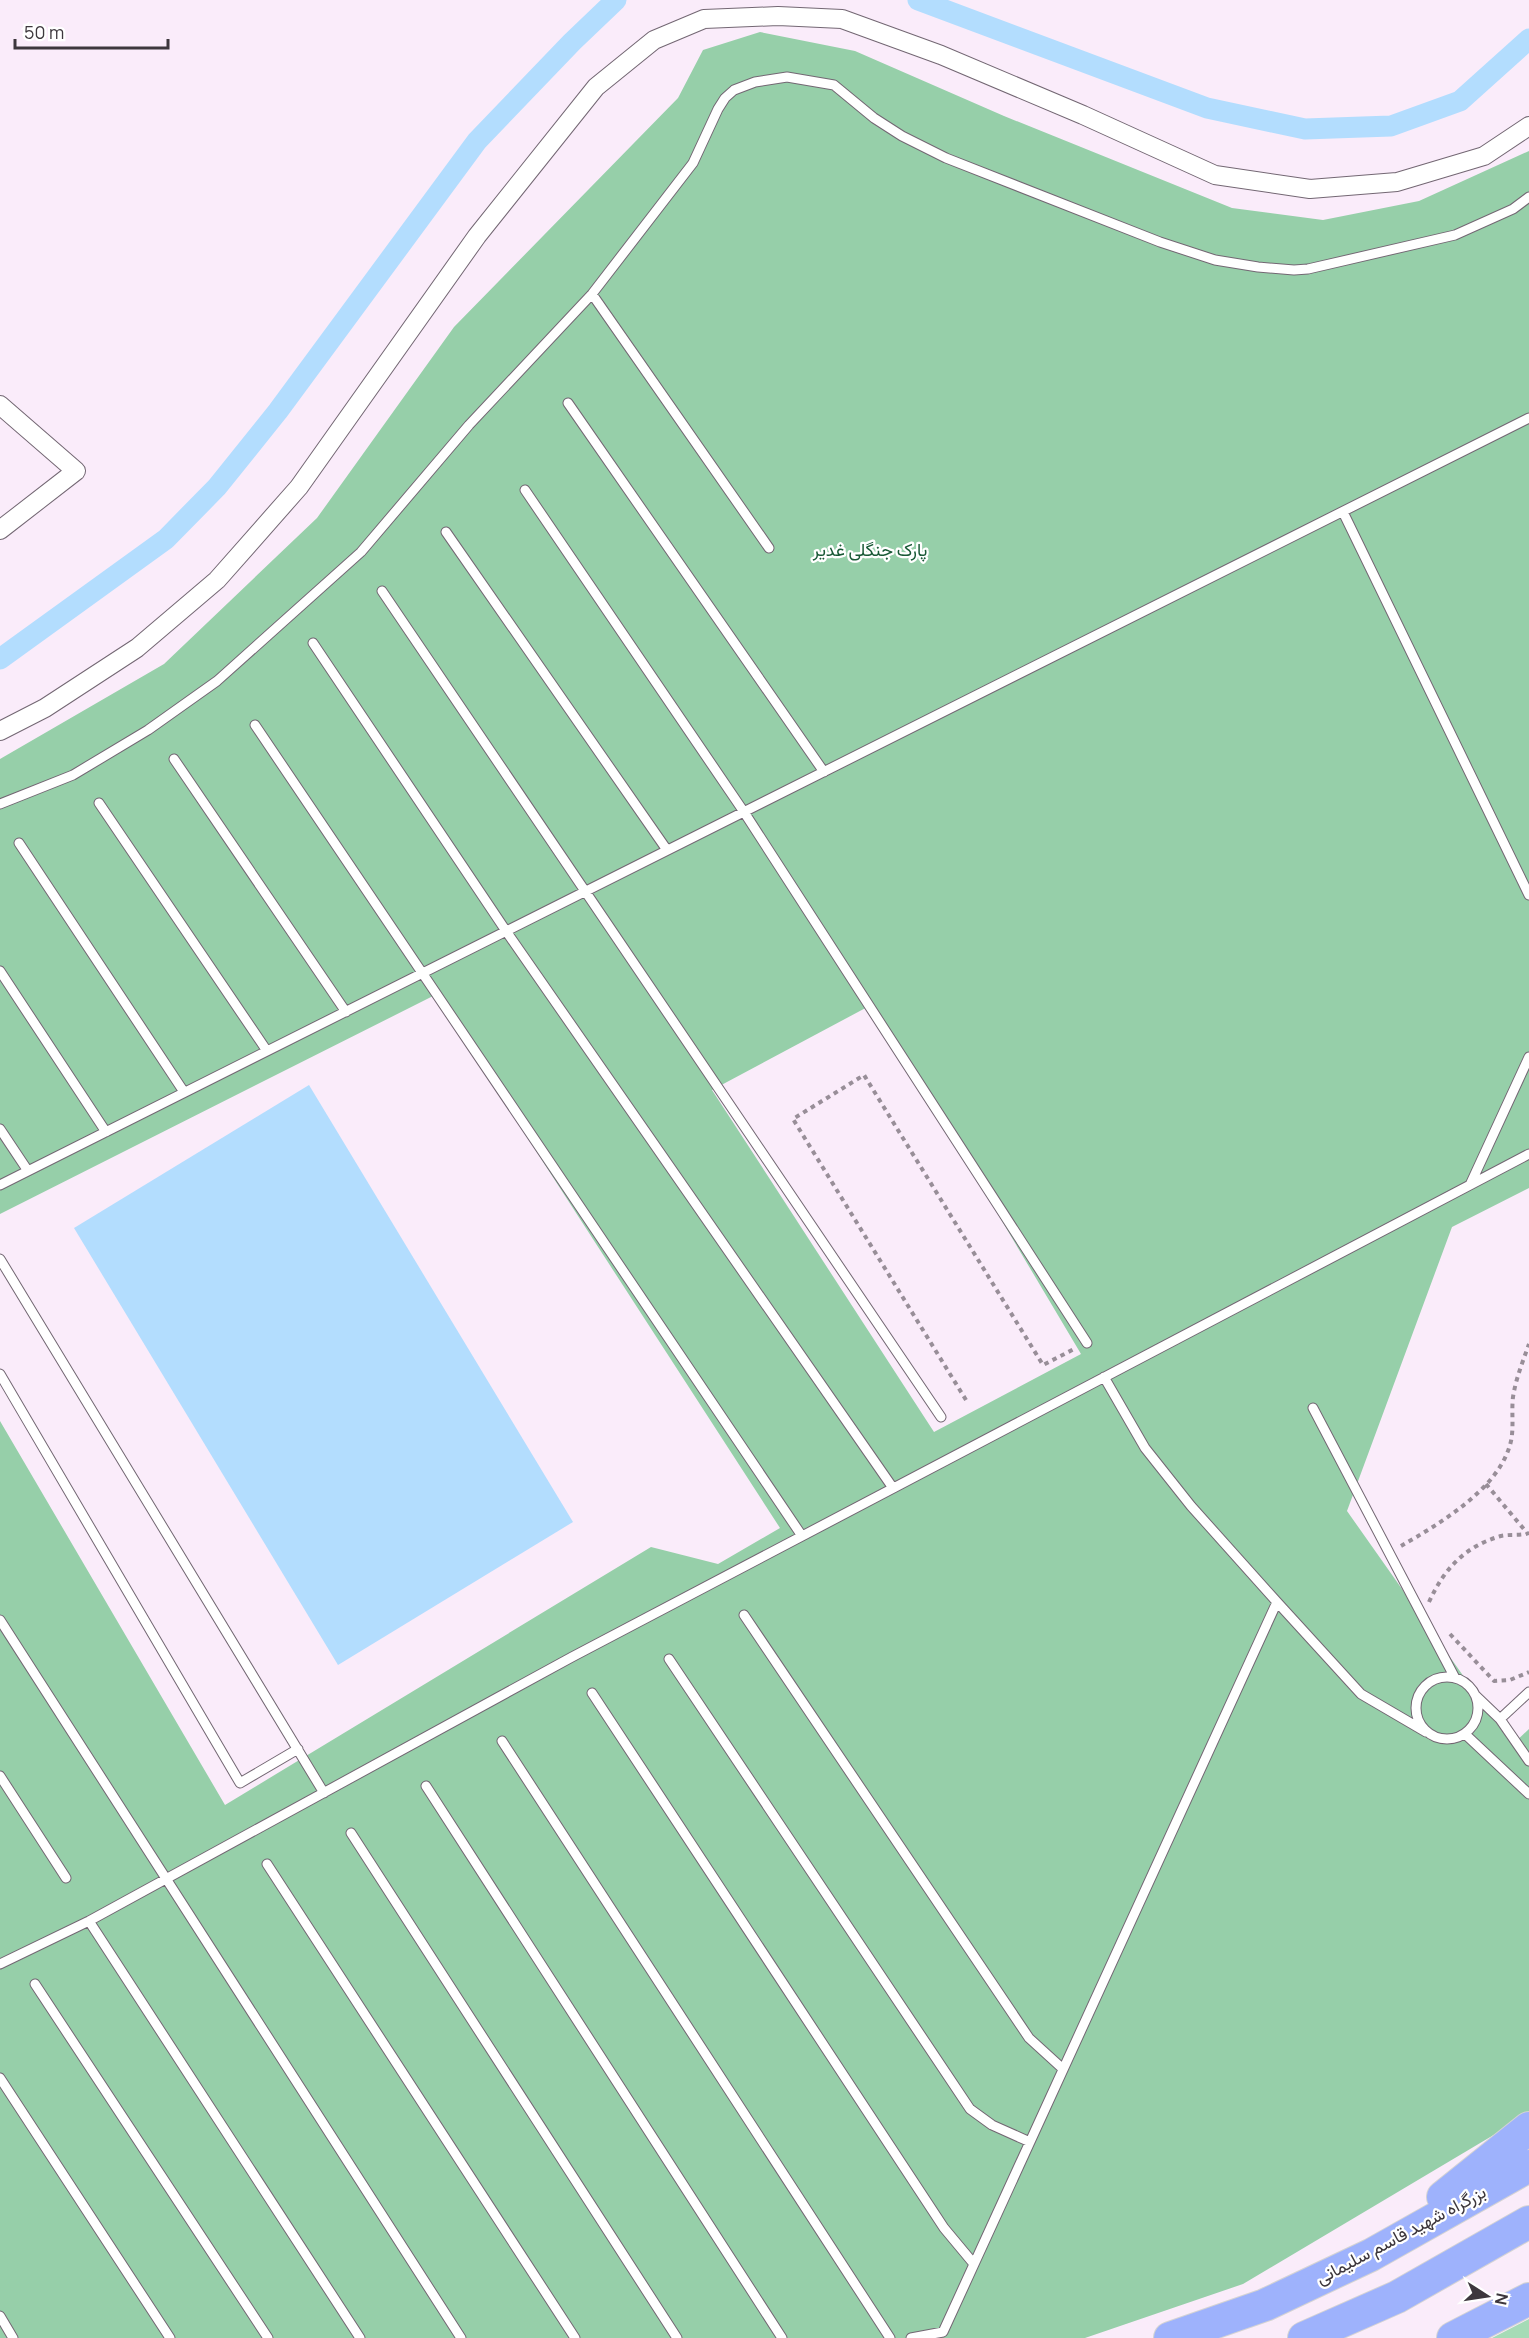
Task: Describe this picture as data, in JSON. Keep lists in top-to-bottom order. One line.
{"streets":{"highway":["بزرگراه شهید قاسم سلیمانی"]},"parks":["پارک جنگلی غدیر"],"scale_bar":"50 m","north":"right"}
